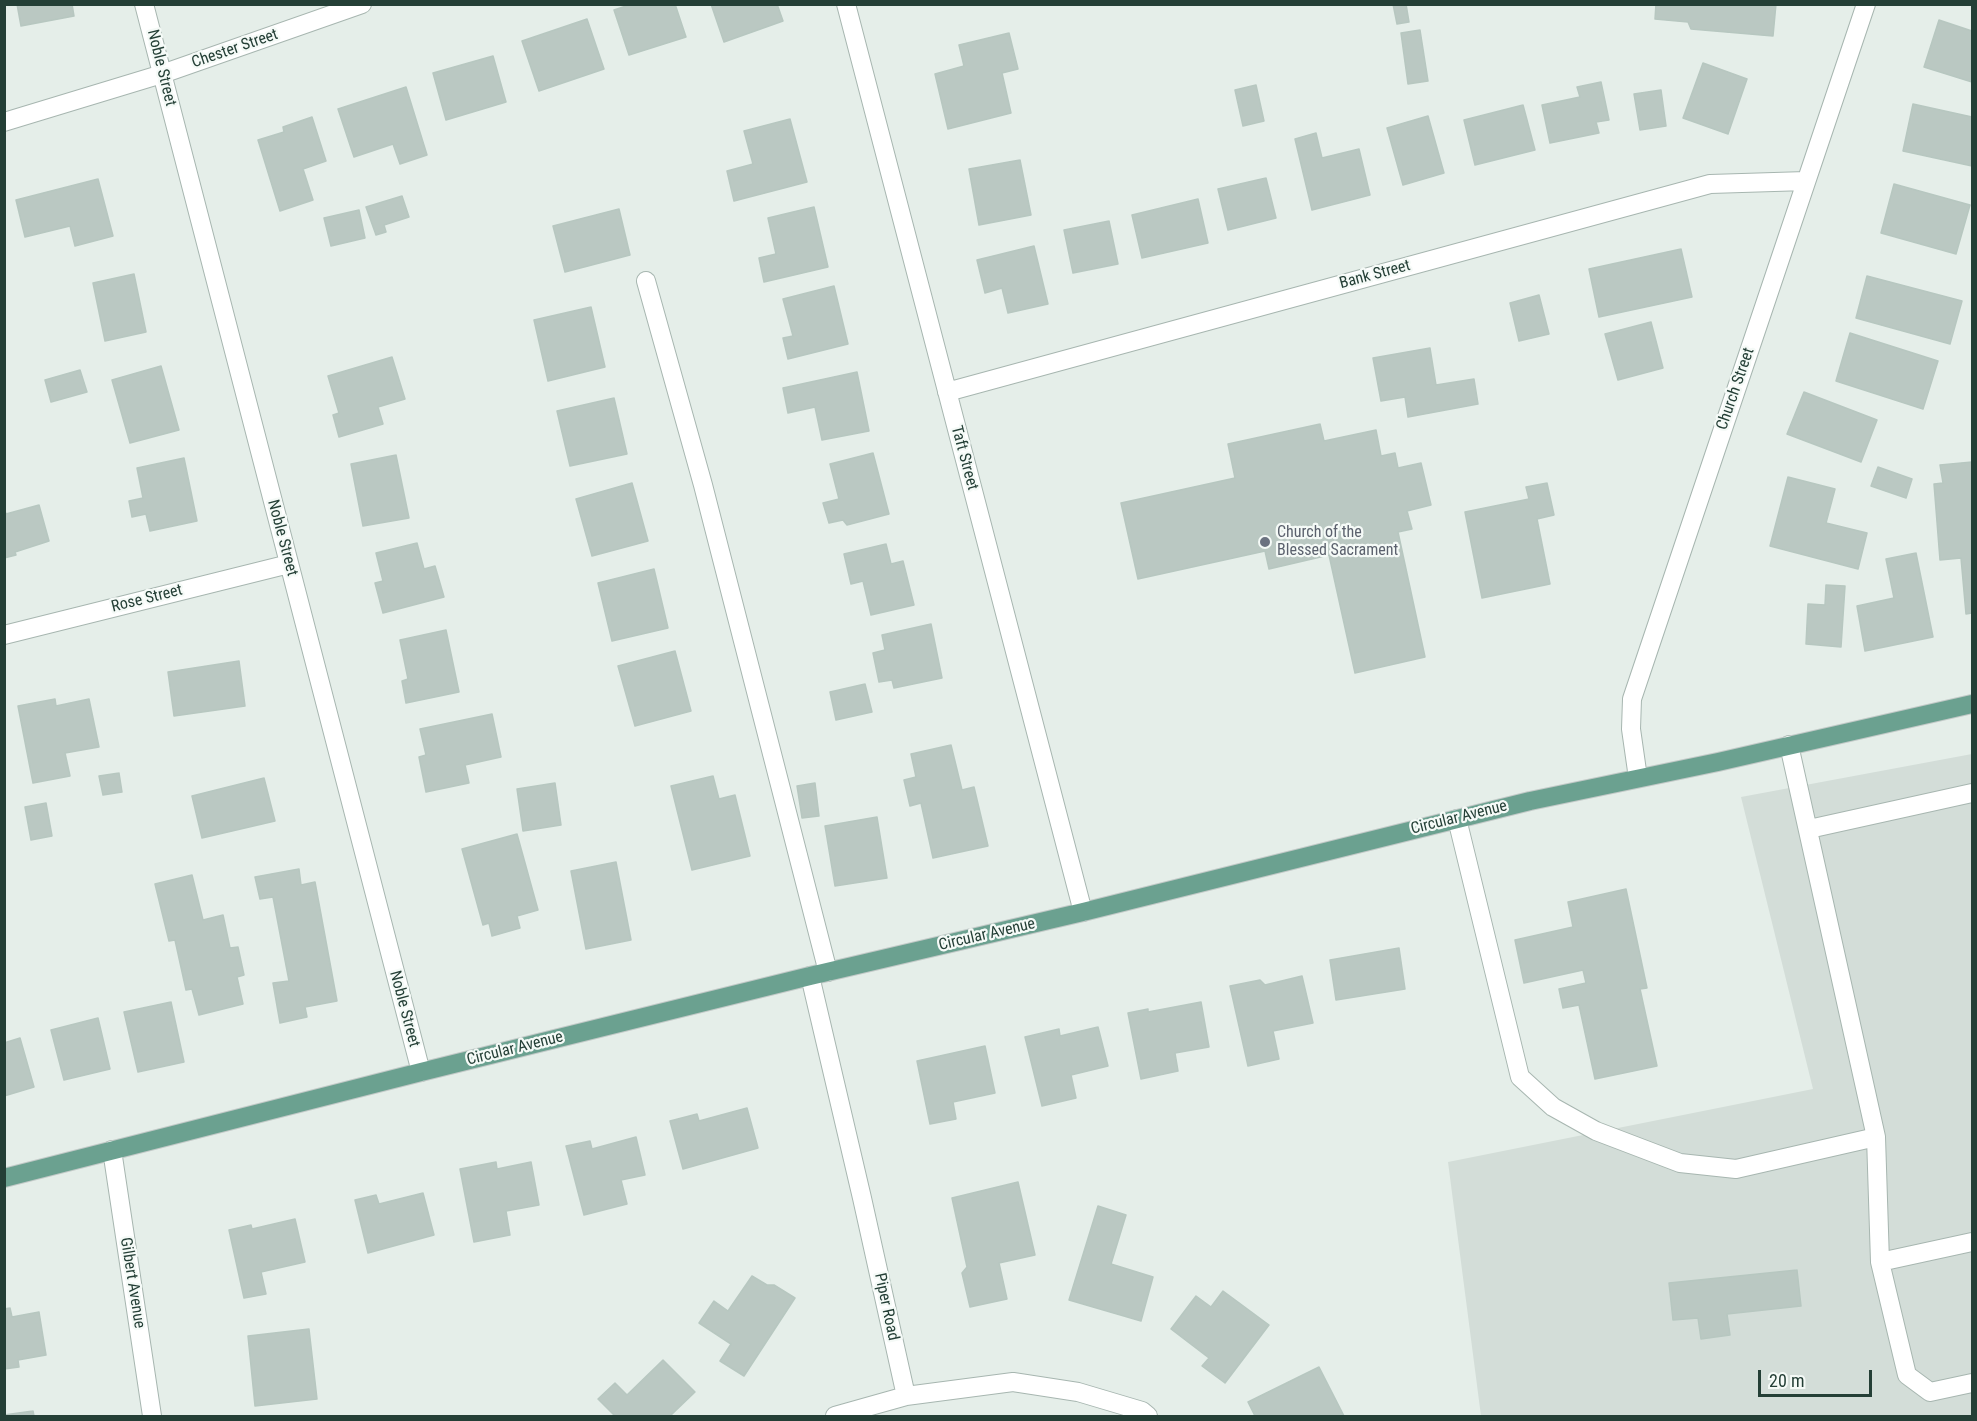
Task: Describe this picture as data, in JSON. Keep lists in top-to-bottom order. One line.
{"streets":{"main road":["Circular Avenue"],"street":["Chester Street","Noble Street","Bank Street","Church Street","Taft Street","Rose Street","Gilbert Avenue","Piper Road"]},"crossings":[["Chester Street","Noble Street"],["Noble Street","Rose Street"],["Noble Street","Circular Avenue"],["Bank Street","Church Street"],["Bank Street","Taft Street"],["Church Street","Circular Avenue"],["Taft Street","Circular Avenue"],["Circular Avenue","Gilbert Avenue"],["Circular Avenue","Piper Road"]],"places":["Church of the Blessed Sacrament"],"scale_bar":"20 m"}
